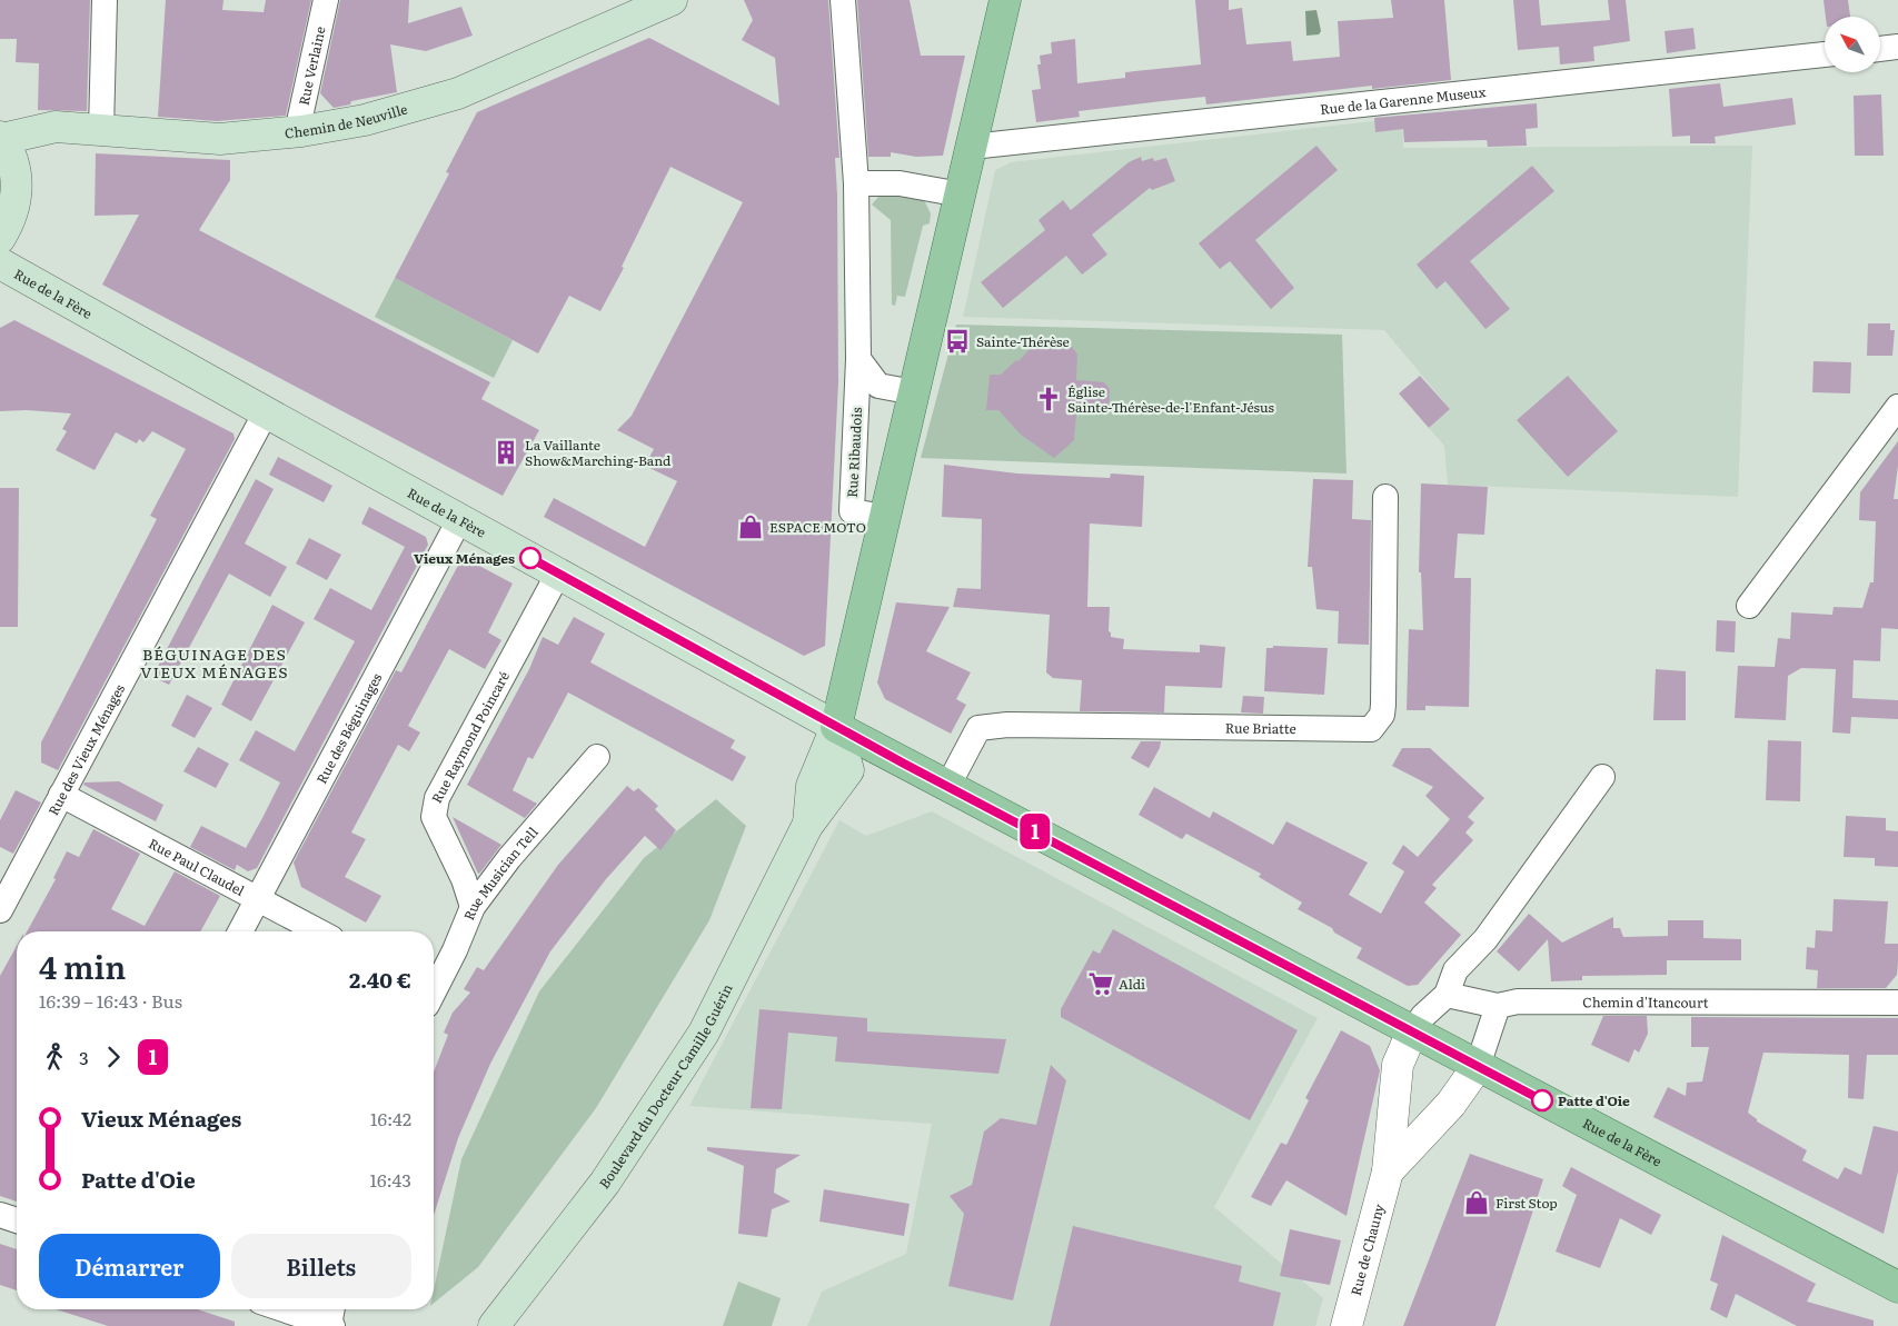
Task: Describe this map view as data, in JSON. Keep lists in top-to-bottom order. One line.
{"streets":{"main road":["Chemin de Neuville","Rue de la Fère","Boulevard du Docteur Camille Guérin"],"street":["Rue Verlaine","Rue de la Garenne Museux","Rue Ribaudois","Rue des Béguinages","Rue Briatte","Rue Raymond Poincaré","Rue des Vieux Ménages","Rue Paul Claudel","Rue Musician Tell","Chemin d'Itancourt","Rue de Chauny"]},"crossings":[["Rue Verlaine","Chemin de Neuville"],["Rue de la Fère","Rue des Béguinages"],["Rue de la Fère","Rue Briatte"],["Rue de la Fère","Rue Raymond Poincaré"],["Rue de la Fère","Rue des Vieux Ménages"],["Rue de la Fère","Boulevard du Docteur Camille Guérin"],["Rue de la Fère","Rue de Chauny"],["Rue des Béguinages","Rue Paul Claudel"],["Rue Raymond Poincaré","Rue Musician Tell"],["Rue des Vieux Ménages","Rue Paul Claudel"]],"districts":["BÉGUINAGE DES VIEUX MÉNAGES"],"places":{"bus stop":["Sainte-Thérèse"],"church":["Église Sainte-Thérèse-de-l'Enfant-Jésus"],"building":["La Vaillante Show&Marching-Band"],"shop":["ESPACE MOTO","First Stop"],"other":["Vieux Ménages","Patte d'Oie"],"supermarket":["Aldi"]},"lines":["bus line 1"],"north":"top left","page":{"on_map":"1","heading":["4 min","16:39 – 16:43 · Bus","2.40 €"],"legs":["3","1"],"list":[{"name":"Vieux Ménages","value":"16:42"},{"name":"Patte d'Oie","value":"16:43"}],"buttons":["Démarrer","Billets"]}}
